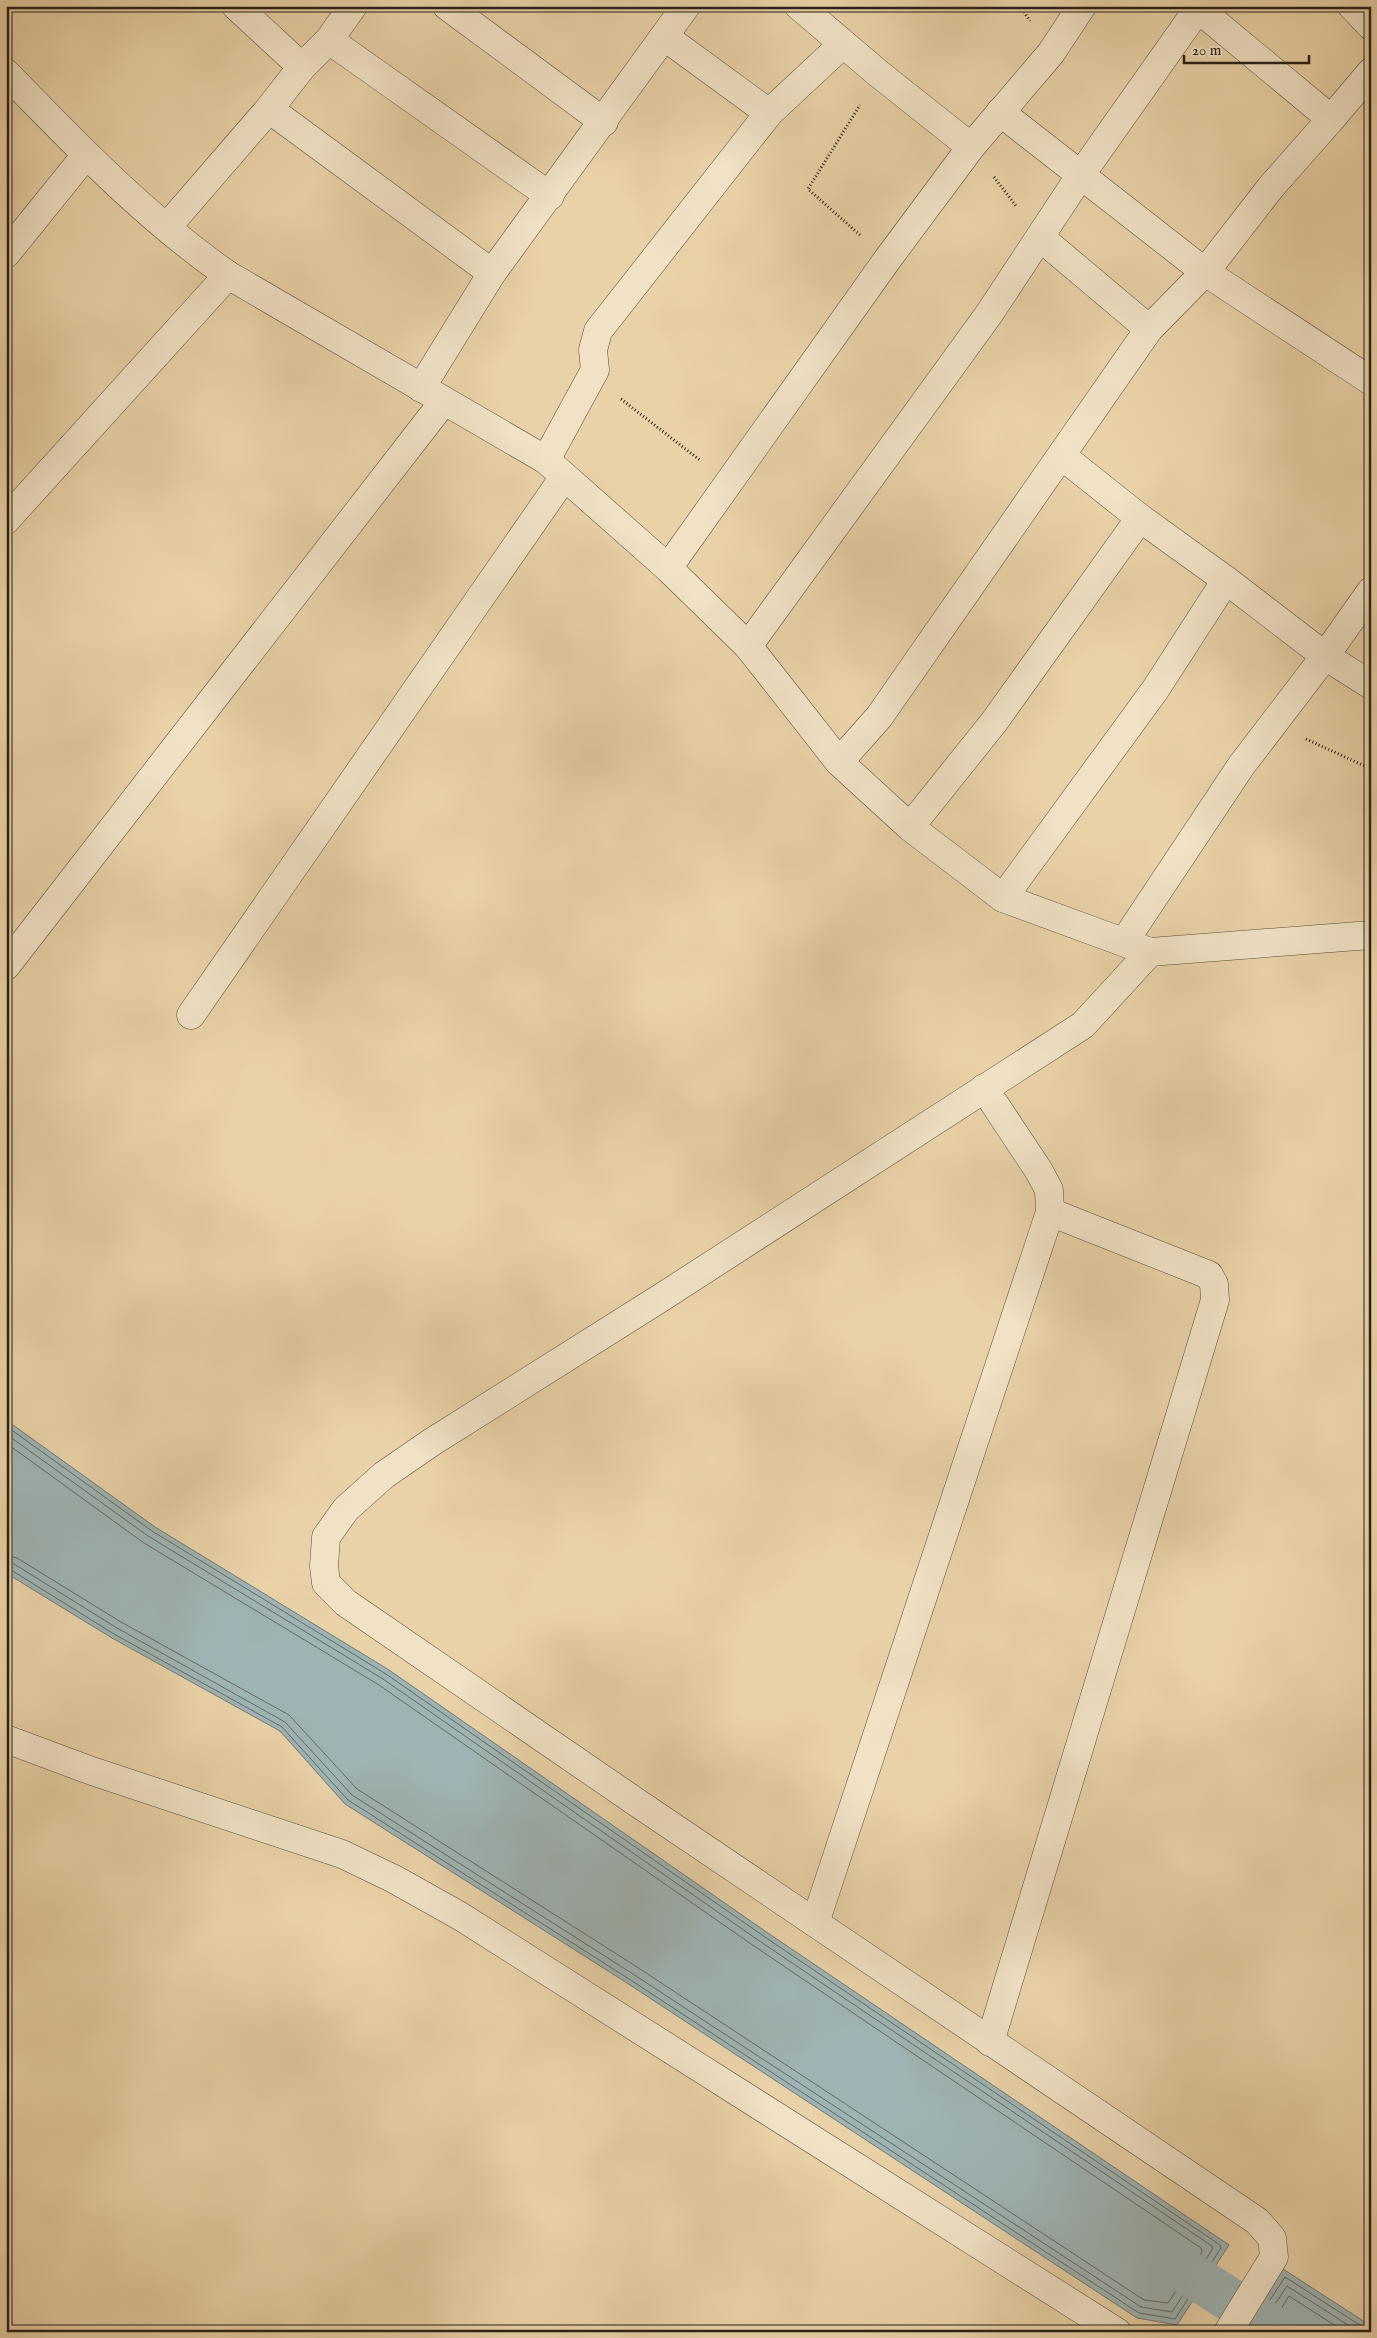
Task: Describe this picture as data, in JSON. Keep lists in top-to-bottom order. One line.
{"scale_bar":"20 m"}
